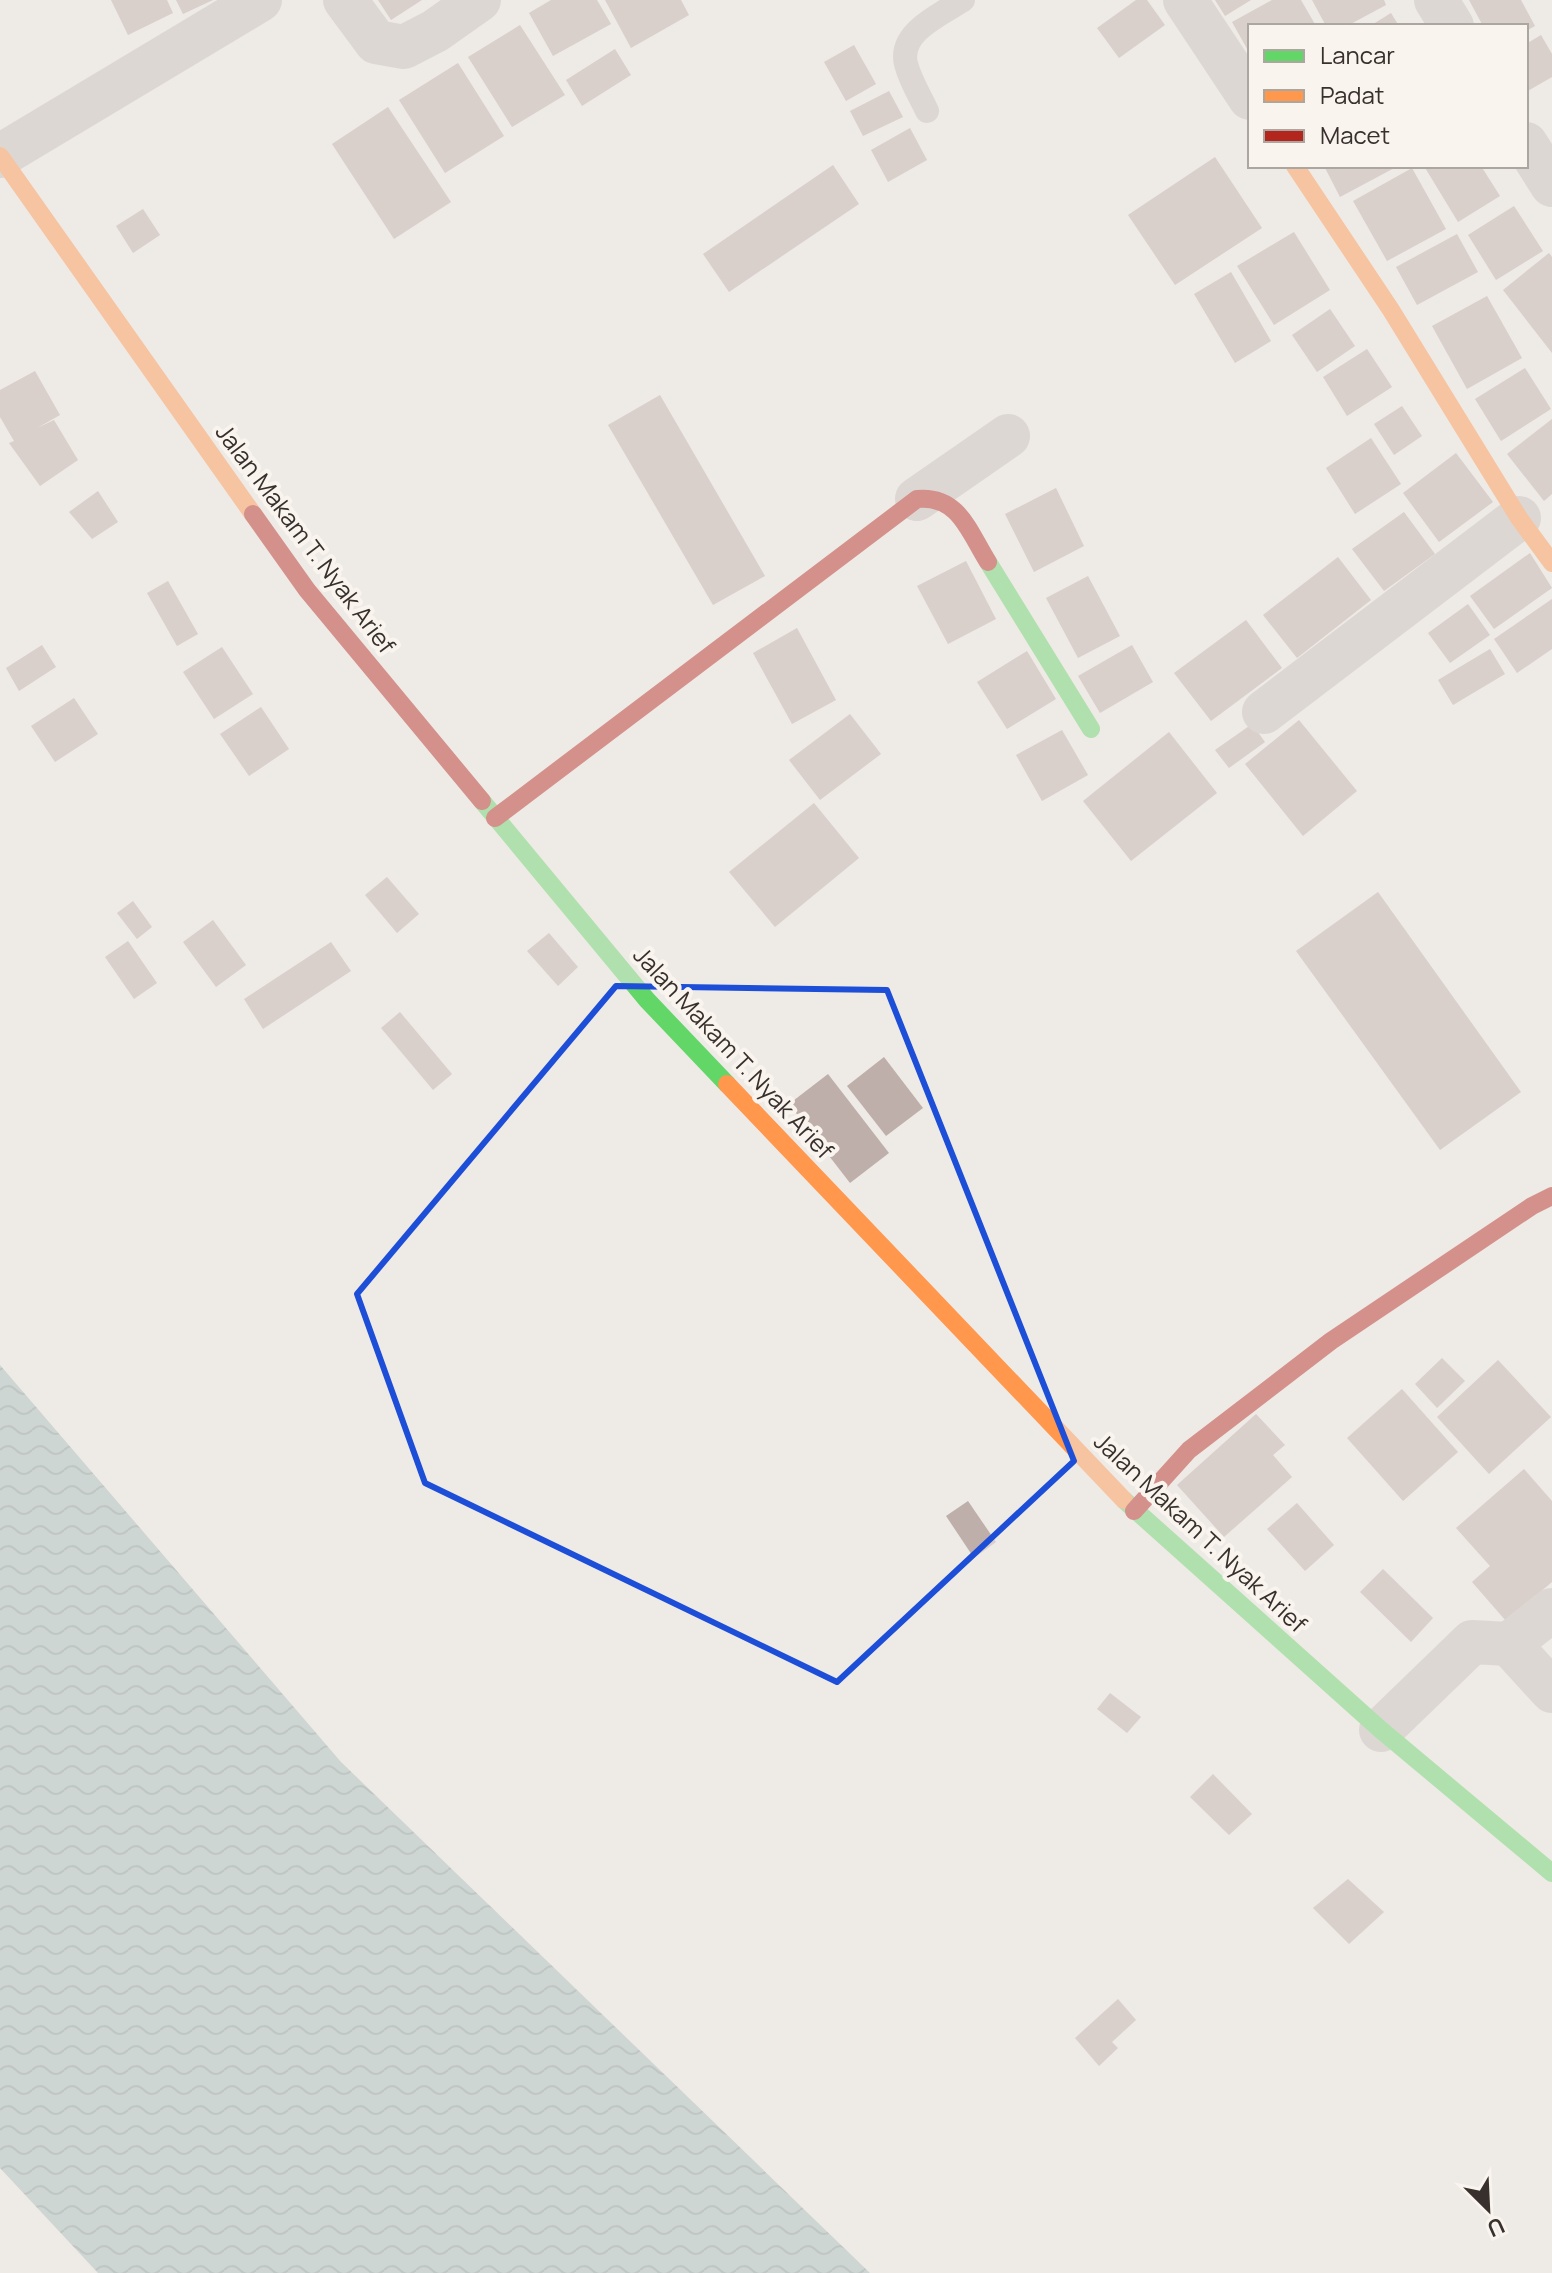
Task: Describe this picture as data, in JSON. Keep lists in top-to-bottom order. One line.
{"streets":{"street":["Jalan Makam T. Nyak Arief"]},"legend":["Lancar","Padat","Macet"],"north":"bottom right"}
